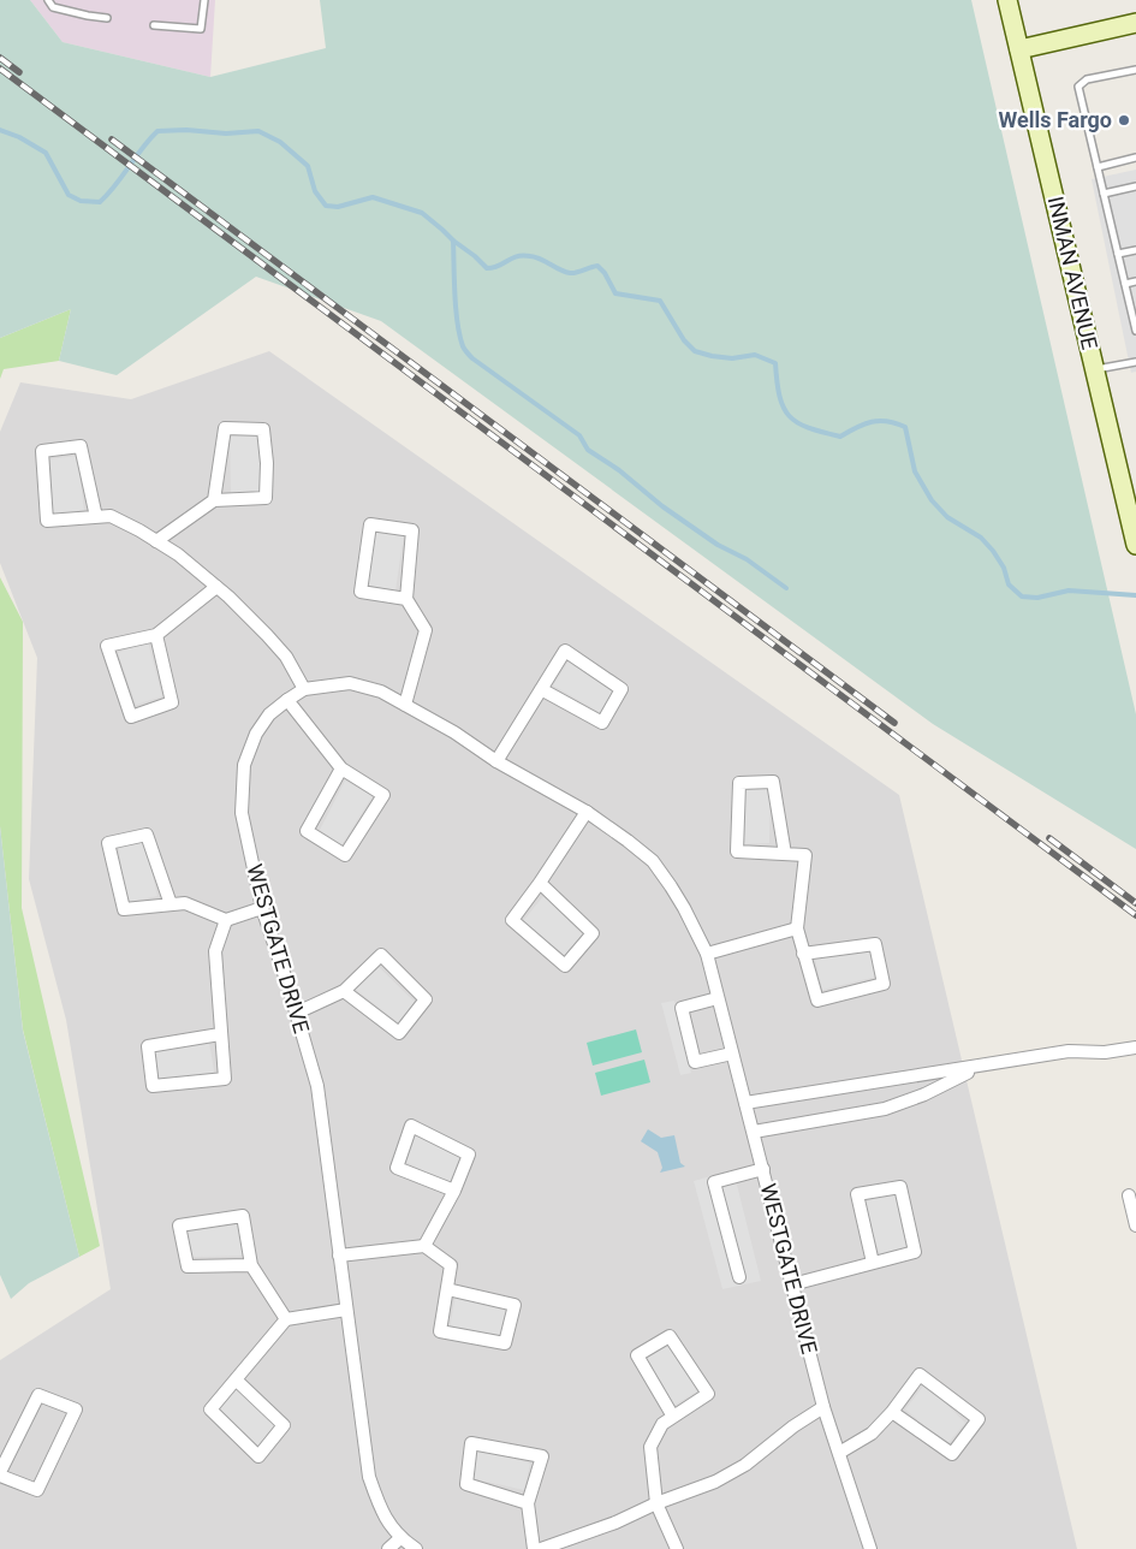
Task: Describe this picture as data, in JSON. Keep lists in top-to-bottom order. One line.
{"streets":{"main road":["INMAN AVENUE"],"street":["WESTGATE DRIVE"]},"places":["Wells Fargo"]}
